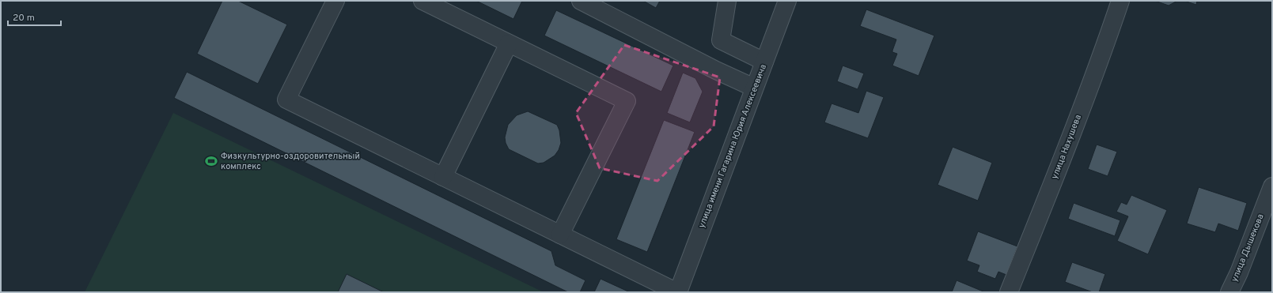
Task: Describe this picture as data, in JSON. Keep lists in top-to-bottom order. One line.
{"streets":{"street":["улица имени Гагарина Юрия Алексеевича","улица Нахушева","улица Дышекова"]},"places":{"sports":["Физкультурно-оздоровительный комплекс"]},"scale_bar":"20 m"}
